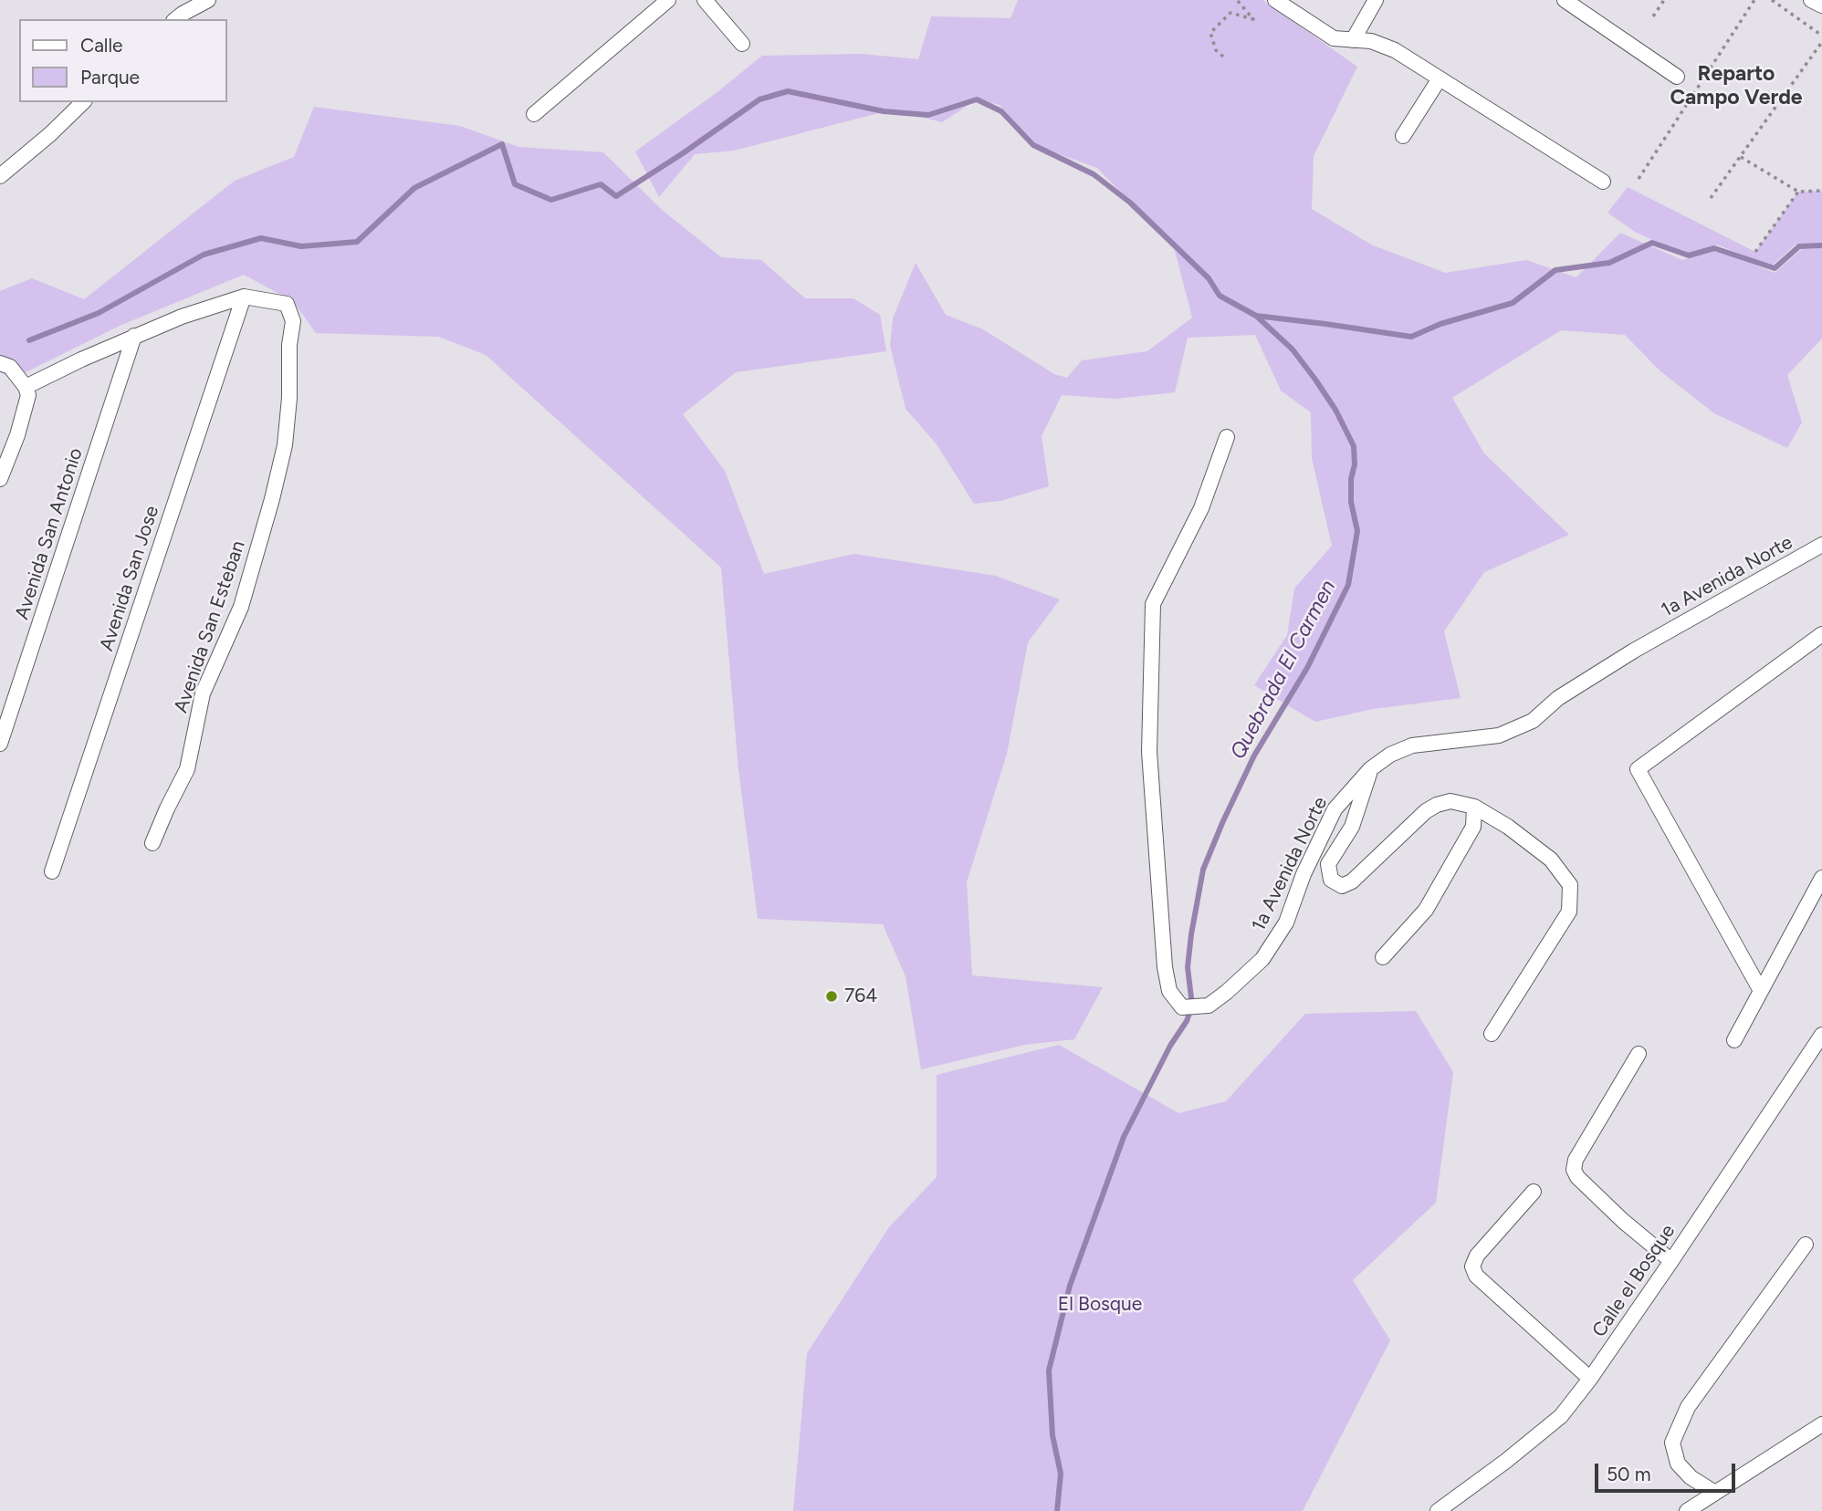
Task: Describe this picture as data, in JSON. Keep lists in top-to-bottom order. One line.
{"streets":{"street":["Avenida San Antonio","1a Avenida Norte","Avenida San Jose","Avenida San Esteban","Calle el Bosque"]},"crossings":[["Avenida San Jose","Avenida San Esteban"]],"districts":["Reparto Campo Verde"],"water":["Quebrada El Carmen"],"parks":["El Bosque"],"places":["764"],"legend":["Calle","Parque"],"scale_bar":"50 m"}
